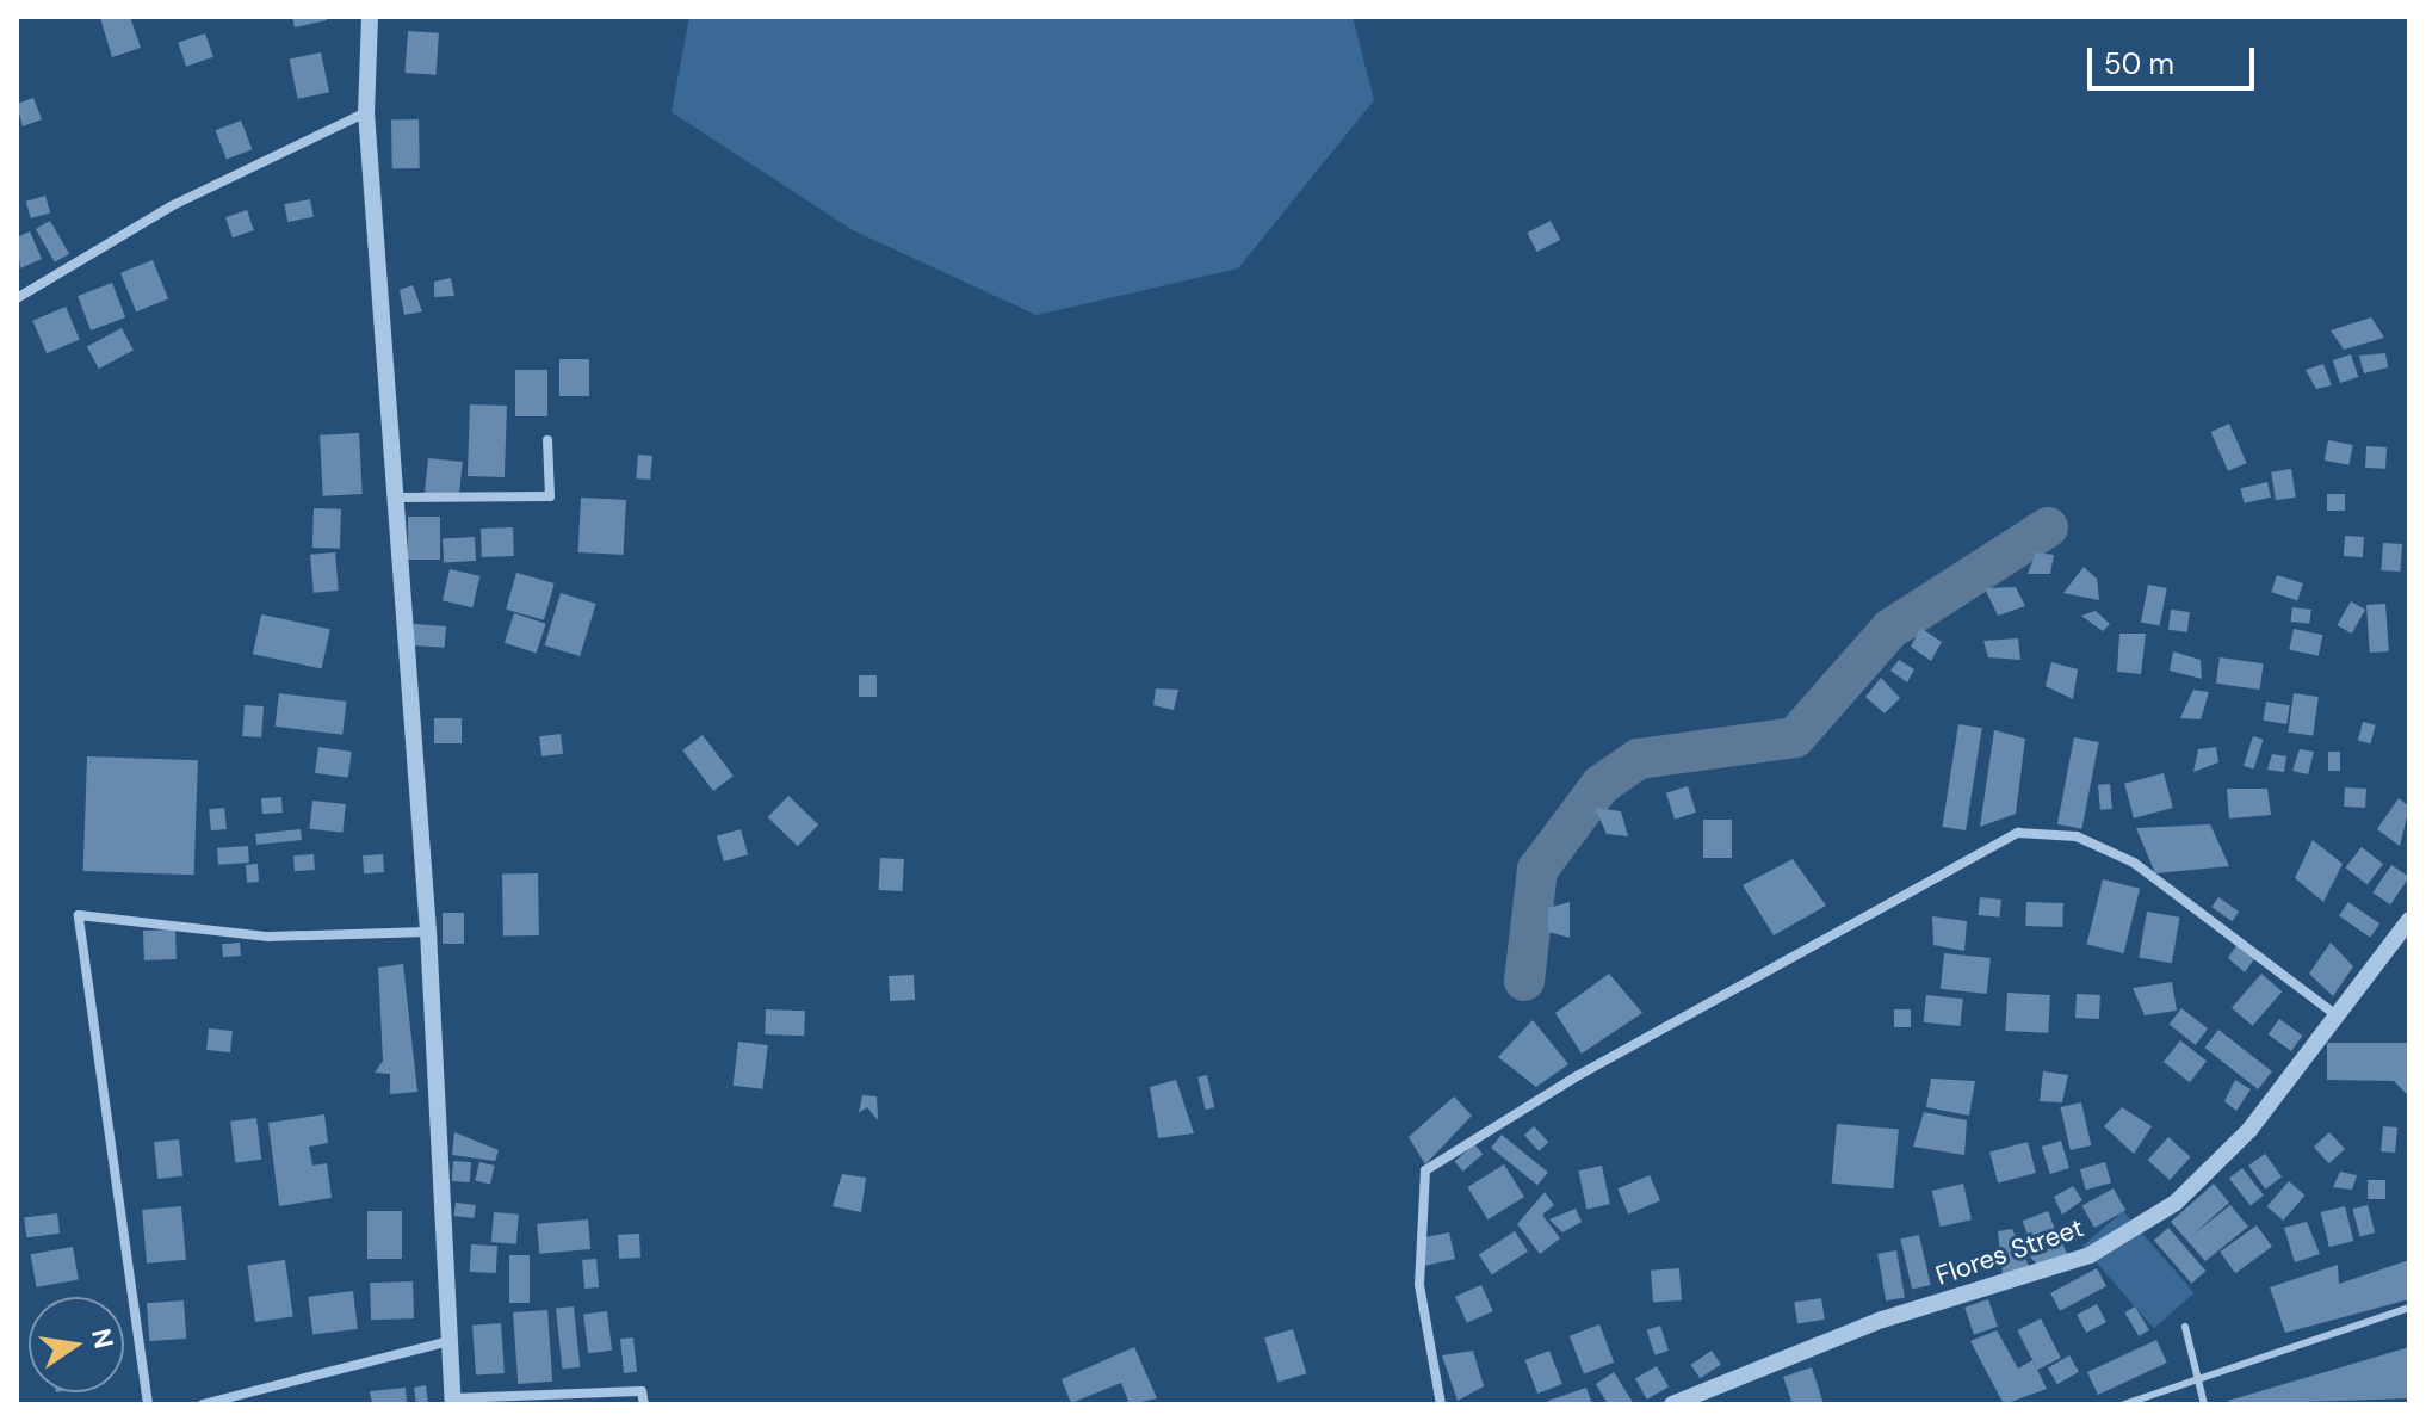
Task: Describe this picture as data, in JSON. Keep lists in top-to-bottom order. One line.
{"streets":{"street":["Flores Street"]},"scale_bar":"50 m","north":"right"}
